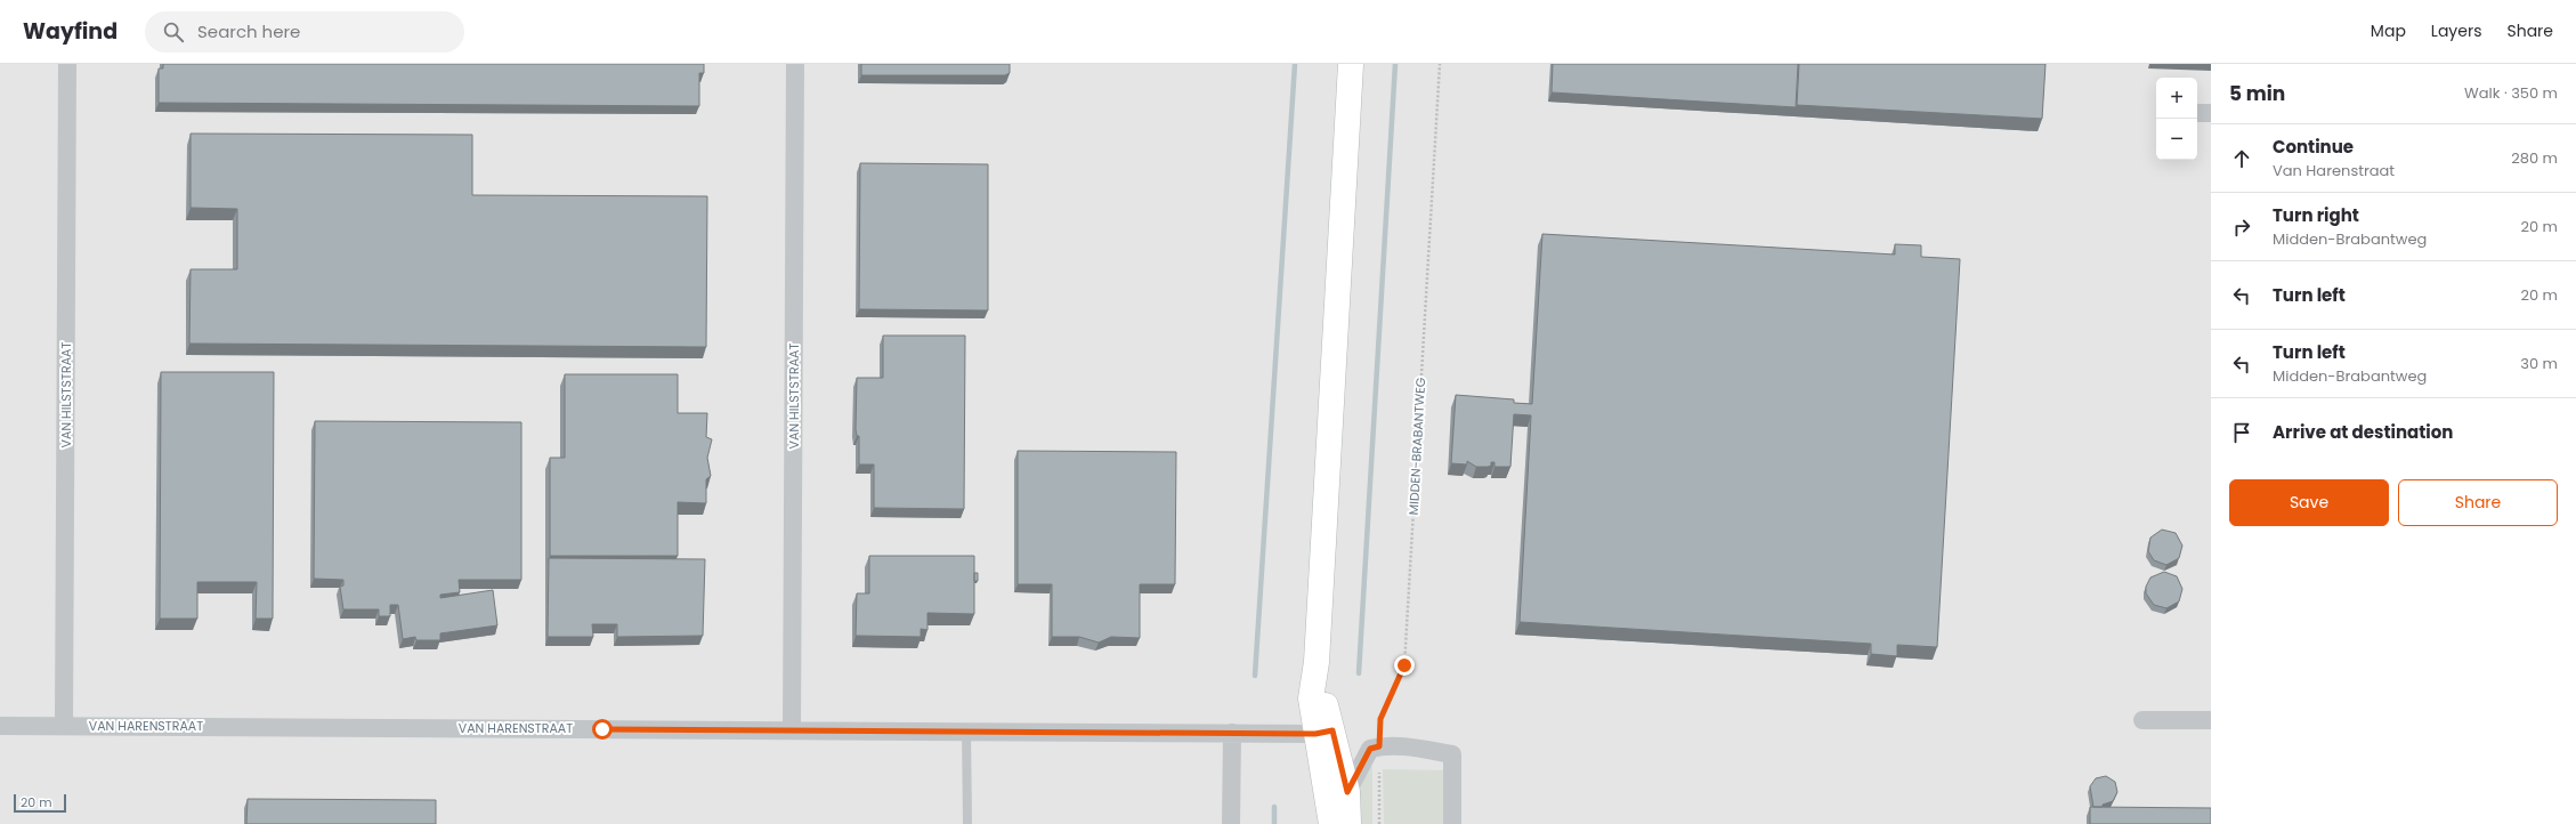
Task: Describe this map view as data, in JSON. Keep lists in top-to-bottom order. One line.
{"streets":{"street":["VAN HILSTSTRAAT","VAN HARENSTRAAT"],"path":["MIDDEN-BRABANTWEG"]},"crossings":[["VAN HILSTSTRAAT","VAN HARENSTRAAT"]],"scale_bar":"20 m","page":{"header":"Wayfind","search":"Search here","nav":["Map","Layers","Share"],"heading":["5 min","Walk · 350 m"],"map_buttons":["+","−"],"list":[["Continue","Van Harenstraat","280 m"],["Turn right","Midden-Brabantweg","20 m"],["Turn left","20 m"],["Turn left","Midden-Brabantweg","30 m"],"Arrive at destination"],"buttons":["Save","Share"],"scale":"20 m"}}
